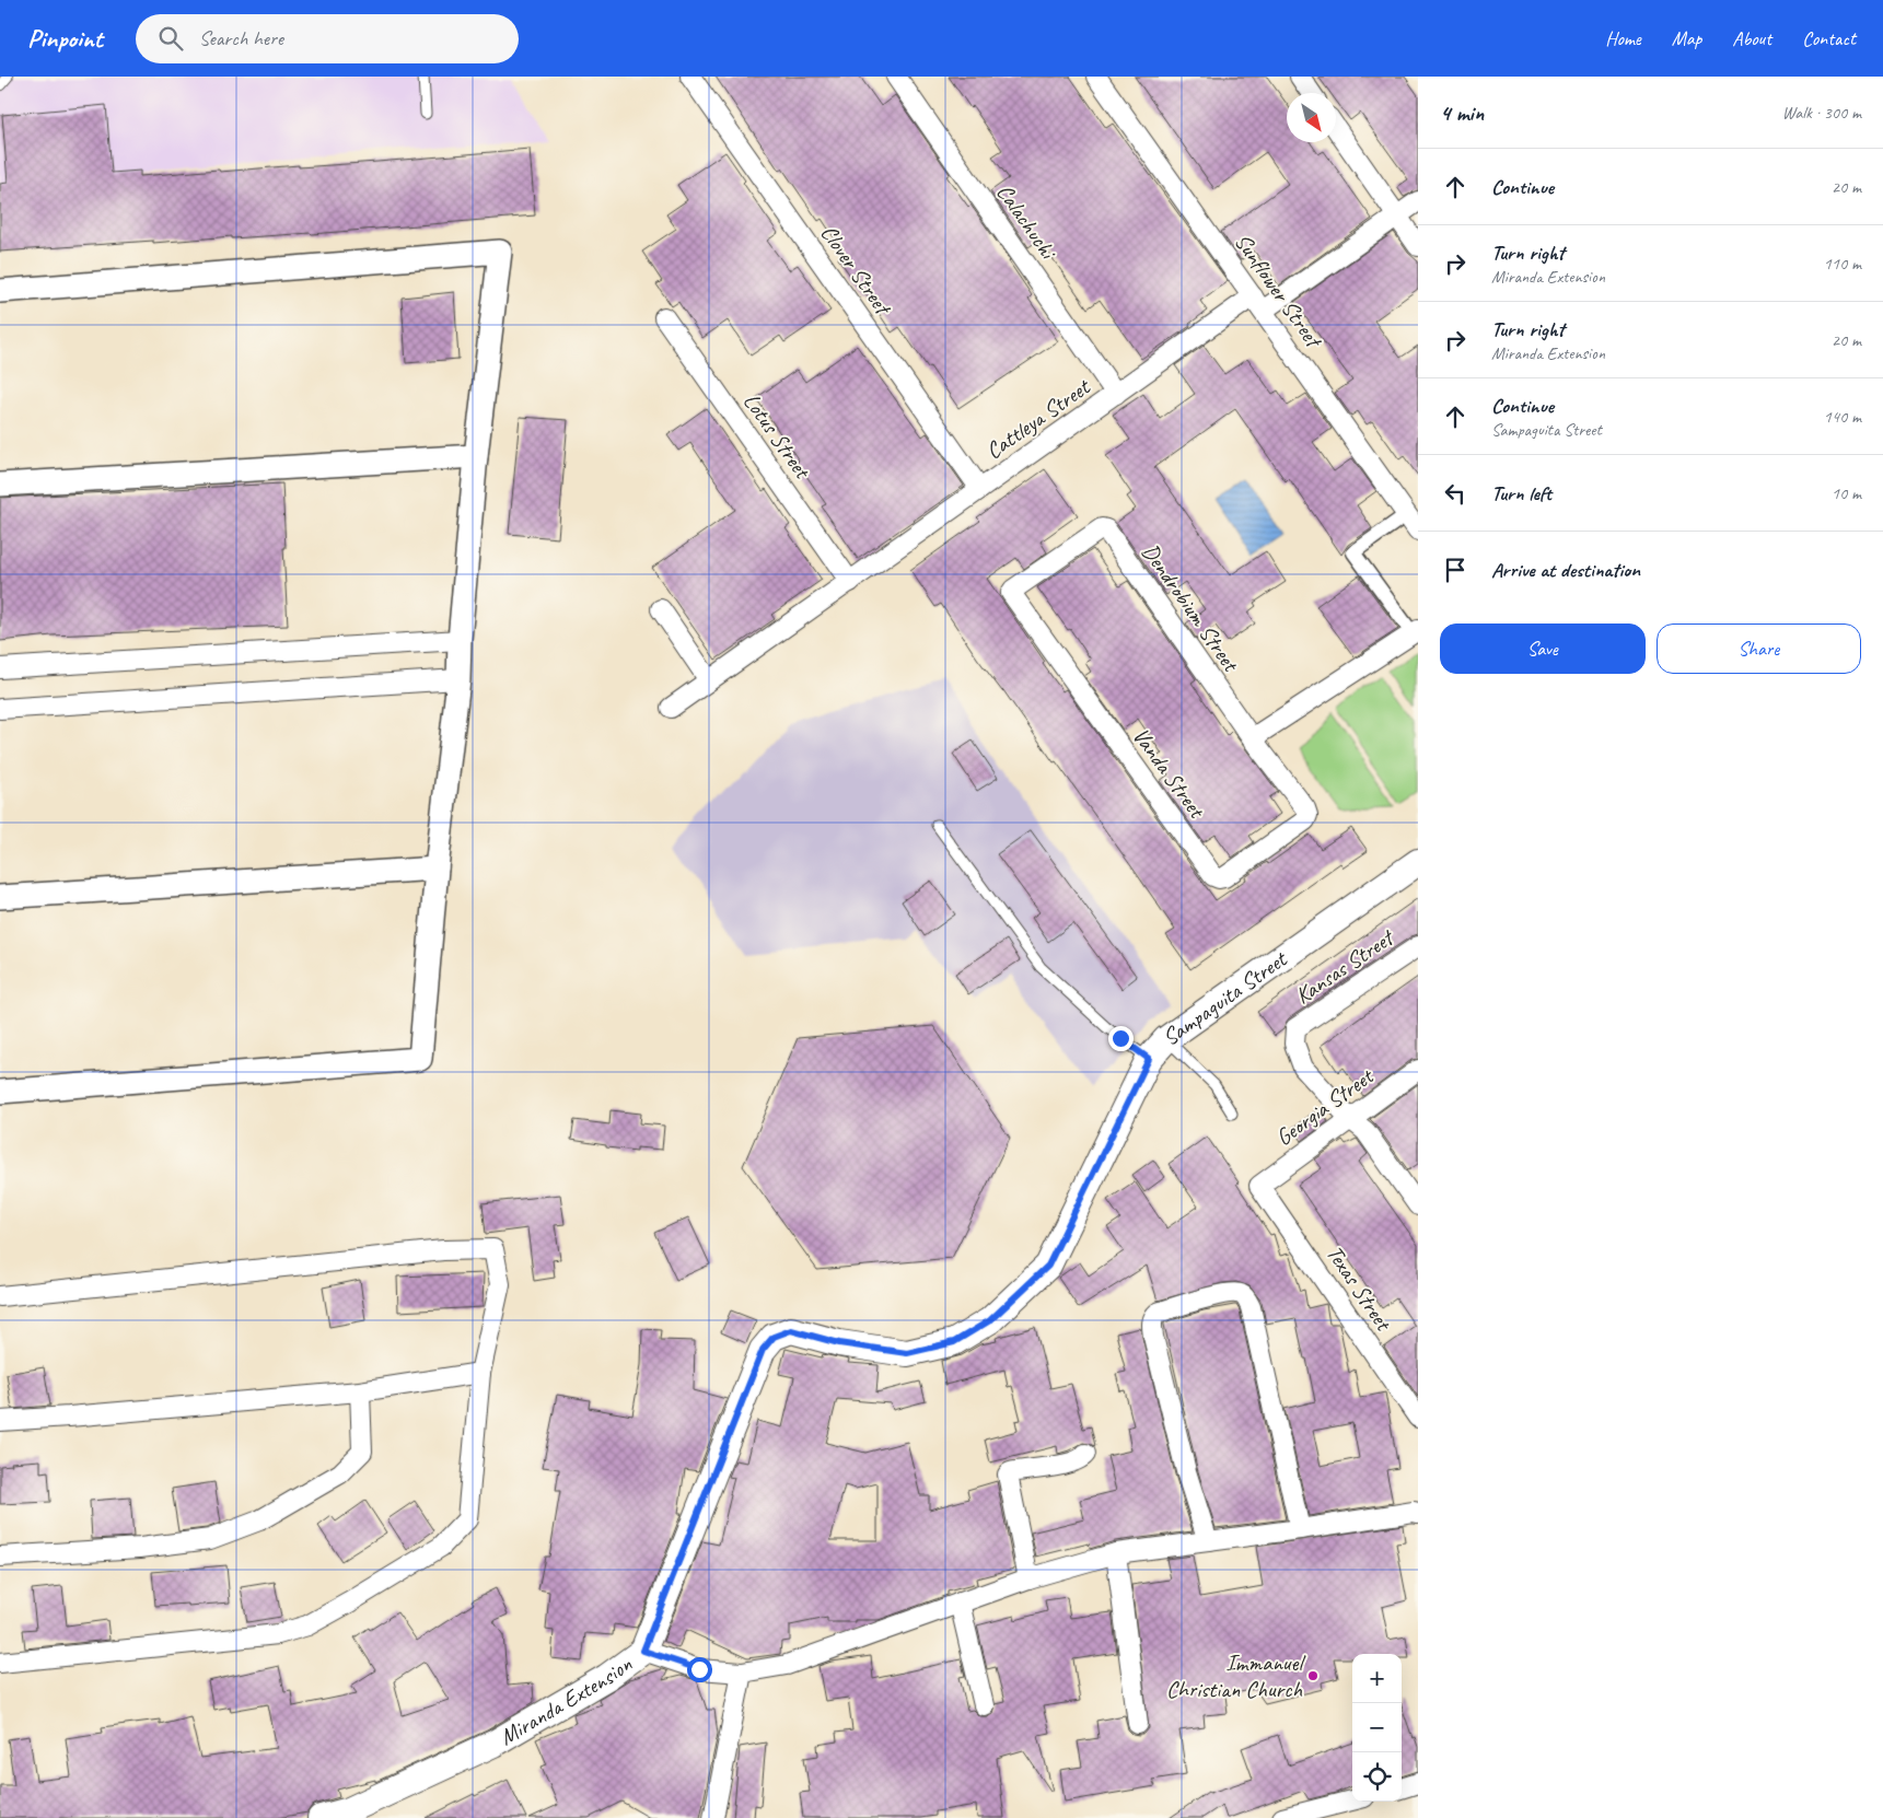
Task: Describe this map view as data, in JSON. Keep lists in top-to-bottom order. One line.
{"streets":{"main road":["Sampaguita Street","Miranda Extension"],"street":["Calachuchi","Clover Street","Sunflower Street","Cattleya Street","Lotus Street","Dendrobium Street","Vanda Street","Kansas Street","Georgia Street","Texas Street"]},"crossings":[["Calachuchi","Cattleya Street"],["Clover Street","Cattleya Street"],["Sunflower Street","Cattleya Street"],["Cattleya Street","Lotus Street"],["Dendrobium Street","Vanda Street"],["Kansas Street","Georgia Street"],["Sampaguita Street","Miranda Extension"],["Georgia Street","Texas Street"]],"places":["Immanuel Christian Church"],"north":"bottom right","page":{"header":"Pinpoint","search":"Search here","nav":["Home","Map","About","Contact"],"heading":["4 min","Walk · 300 m"],"list":[["Continue","20 m"],["Turn right","Miranda Extension","110 m"],["Turn right","Miranda Extension","20 m"],["Continue","Sampaguita Street","140 m"],["Turn left","10 m"],"Arrive at destination"],"buttons":["Save","Share"],"map_buttons":["+","−"]}}
